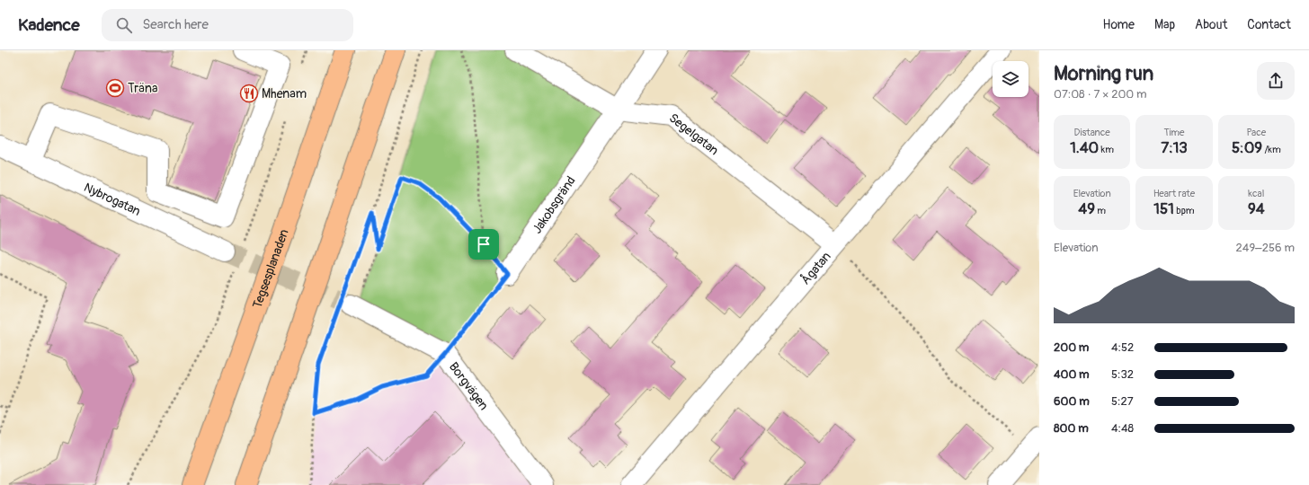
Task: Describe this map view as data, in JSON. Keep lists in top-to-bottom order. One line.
{"streets":{"main road":["Tegsesplanaden"],"street":["Segelgatan","Nybrogatan","Jakobsgränd","Ågatan","Borgvägen"]},"crossings":[["Segelgatan","Jakobsgränd"],["Segelgatan","Ågatan"]],"places":{"sports":["Träna"],"restaurant":["Mhenam"]},"page":{"header":"Kadence","search":"Search here","nav":["Home","Map","About","Contact"],"heading":["Morning run","07:08 · 7 × 200 m"],"stats":[["Distance","1.40 km"],["Time","7:13"],["Pace","5:09 /km"],["Elevation","49 m"],["Heart rate","151 bpm"],["kcal","94"]],"chart":["Elevation","249–256 m"],"list":[{"name":"200 m","note":"4:52"},{"name":"400 m","note":"5:32"},{"name":"600 m","note":"5:27"},{"name":"800 m","note":"4:48"}]}}
